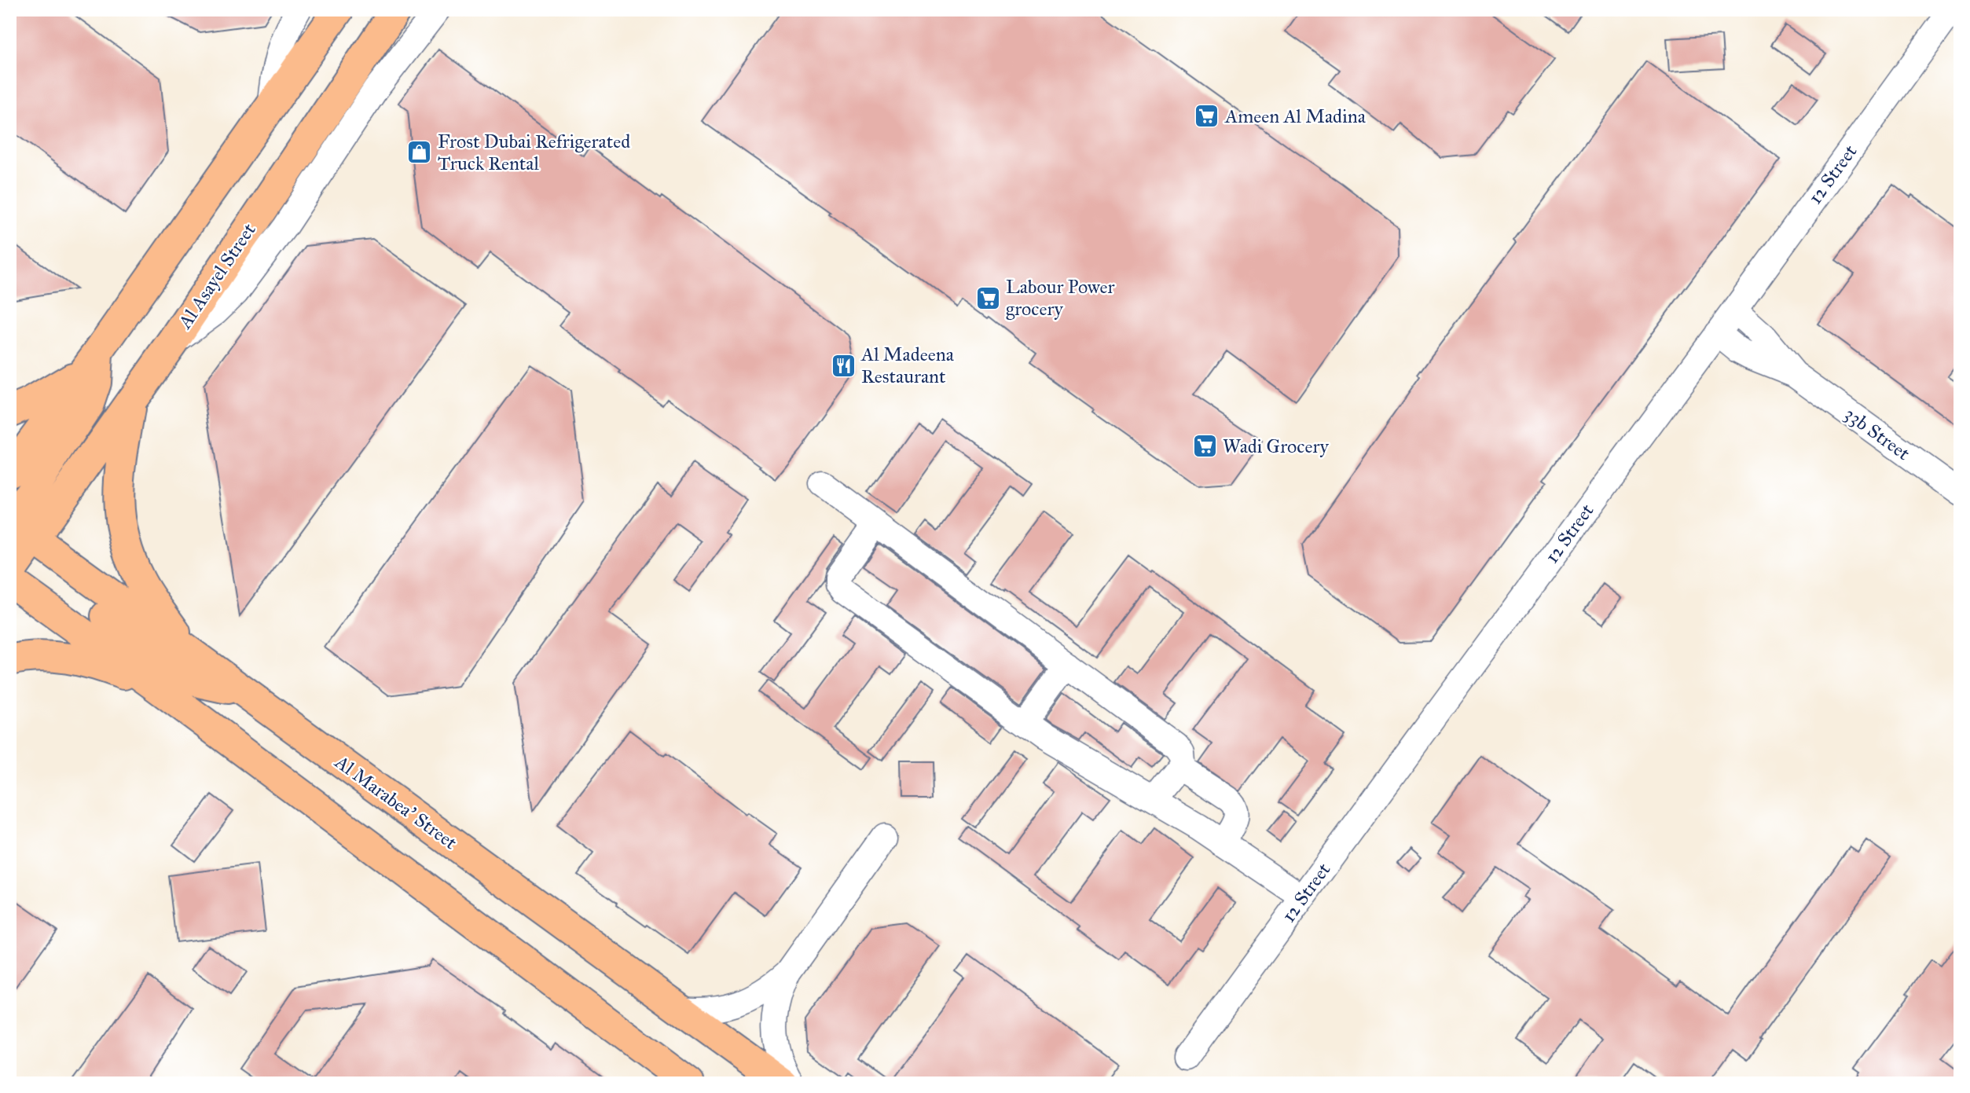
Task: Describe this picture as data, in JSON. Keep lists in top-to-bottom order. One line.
{"streets":{"main road":["Al Asayel Street","Al Marabea' Street"],"street":["12 Street","33b Street"]},"crossings":[["12 Street","33b Street"],["Al Asayel Street","Al Marabea' Street"]],"places":{"supermarket":["Ameen Al Madina","Labour Power grocery","Wadi Grocery"],"shop":["Frost Dubai Refrigerated Truck Rental"],"restaurant":["Al Madeena Restaurant"]}}
